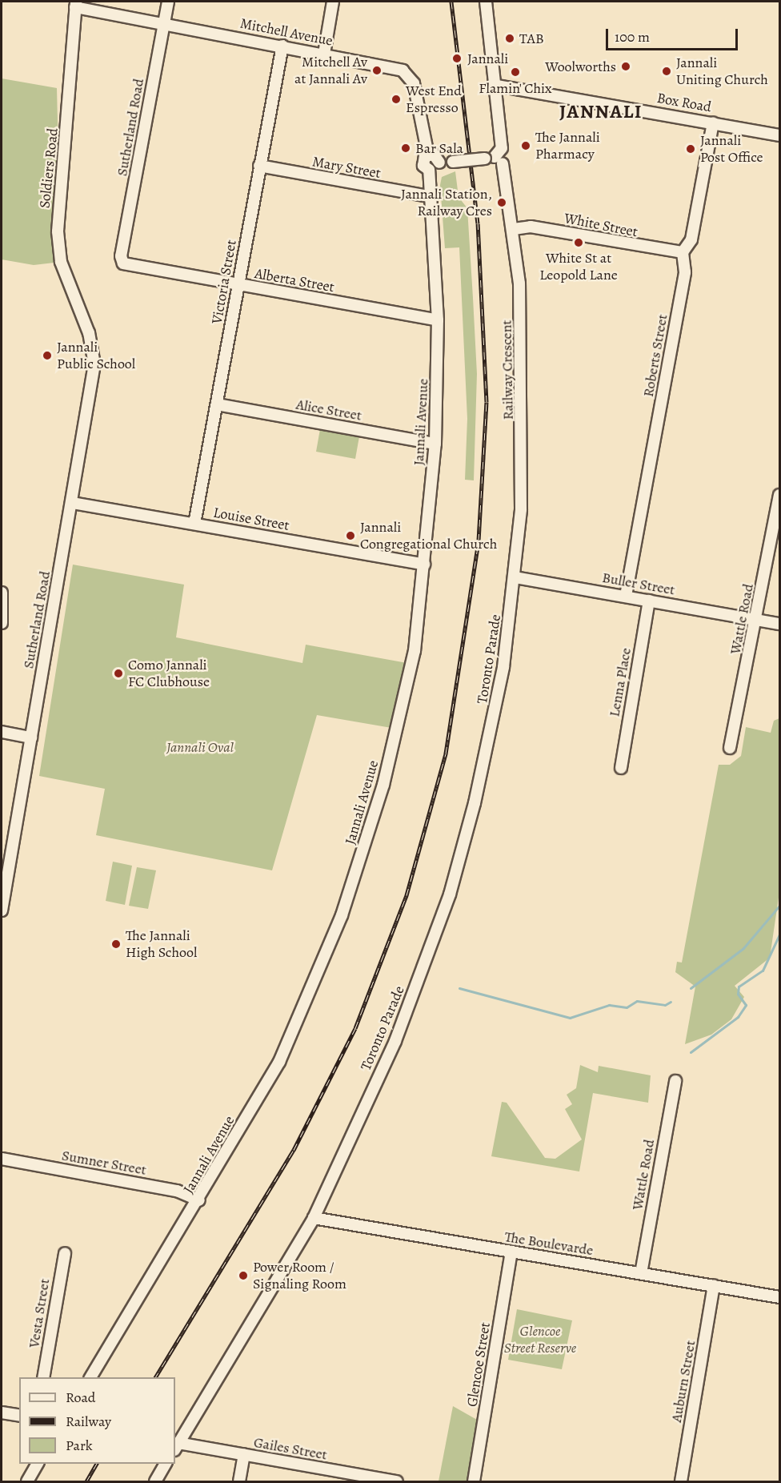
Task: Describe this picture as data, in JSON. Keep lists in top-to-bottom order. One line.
{"streets":{"street":["Mitchell Avenue","Box Road","Sutherland Road","Mary Street","Soldiers Road","White Street","Alberta Street","Victoria Street","Roberts Street","Railway Crescent","Alice Street","Jannali Avenue","Louise Street","Buller Street","Wattle Road","Toronto Parade","Lenna Place","Sumner Street","The Boulevarde","Vesta Street","Glencoe Street","Auburn Street","Gailes Street"]},"crossings":[["Mitchell Avenue","Sutherland Road"],["Mitchell Avenue","Soldiers Road"],["Mitchell Avenue","Victoria Street"],["Mitchell Avenue","Jannali Avenue"],["Box Road","Railway Crescent"],["Sutherland Road","Soldiers Road"],["Sutherland Road","Alberta Street"],["Sutherland Road","Louise Street"],["Mary Street","Victoria Street"],["Mary Street","Jannali Avenue"],["White Street","Roberts Street"],["White Street","Railway Crescent"],["Alberta Street","Victoria Street"],["Alberta Street","Jannali Avenue"],["Victoria Street","Alice Street"],["Victoria Street","Louise Street"],["Roberts Street","Buller Street"],["Railway Crescent","Buller Street"],["Railway Crescent","Toronto Parade"],["Alice Street","Jannali Avenue"],["Jannali Avenue","Louise Street"],["Jannali Avenue","Sumner Street"],["Buller Street","Wattle Road"],["Buller Street","Toronto Parade"],["Buller Street","Lenna Place"],["Wattle Road","The Boulevarde"],["Toronto Parade","The Boulevarde"],["Toronto Parade","Gailes Street"],["The Boulevarde","Glencoe Street"],["The Boulevarde","Auburn Street"]],"districts":["JANNALI"],"parks":["Jannali Oval","Glencoe Street Reserve"],"places":["TAB","Jannali","Woolworths","Mitchell Av at Jannali Av","Jannali Uniting Church","Flamin' Chix","West End Espresso","The Jannali Pharmacy","Bar Sala","Jannali Post Office","Jannali Station, Railway Cres","White St at Leopold Lane","Jannali Public School","Jannali Congregational Church","Como Jannali FC Clubhouse","The Jannali High School","Power Room / Signaling Room"],"legend":["Road","Railway","Park"],"scale_bar":"100 m"}
